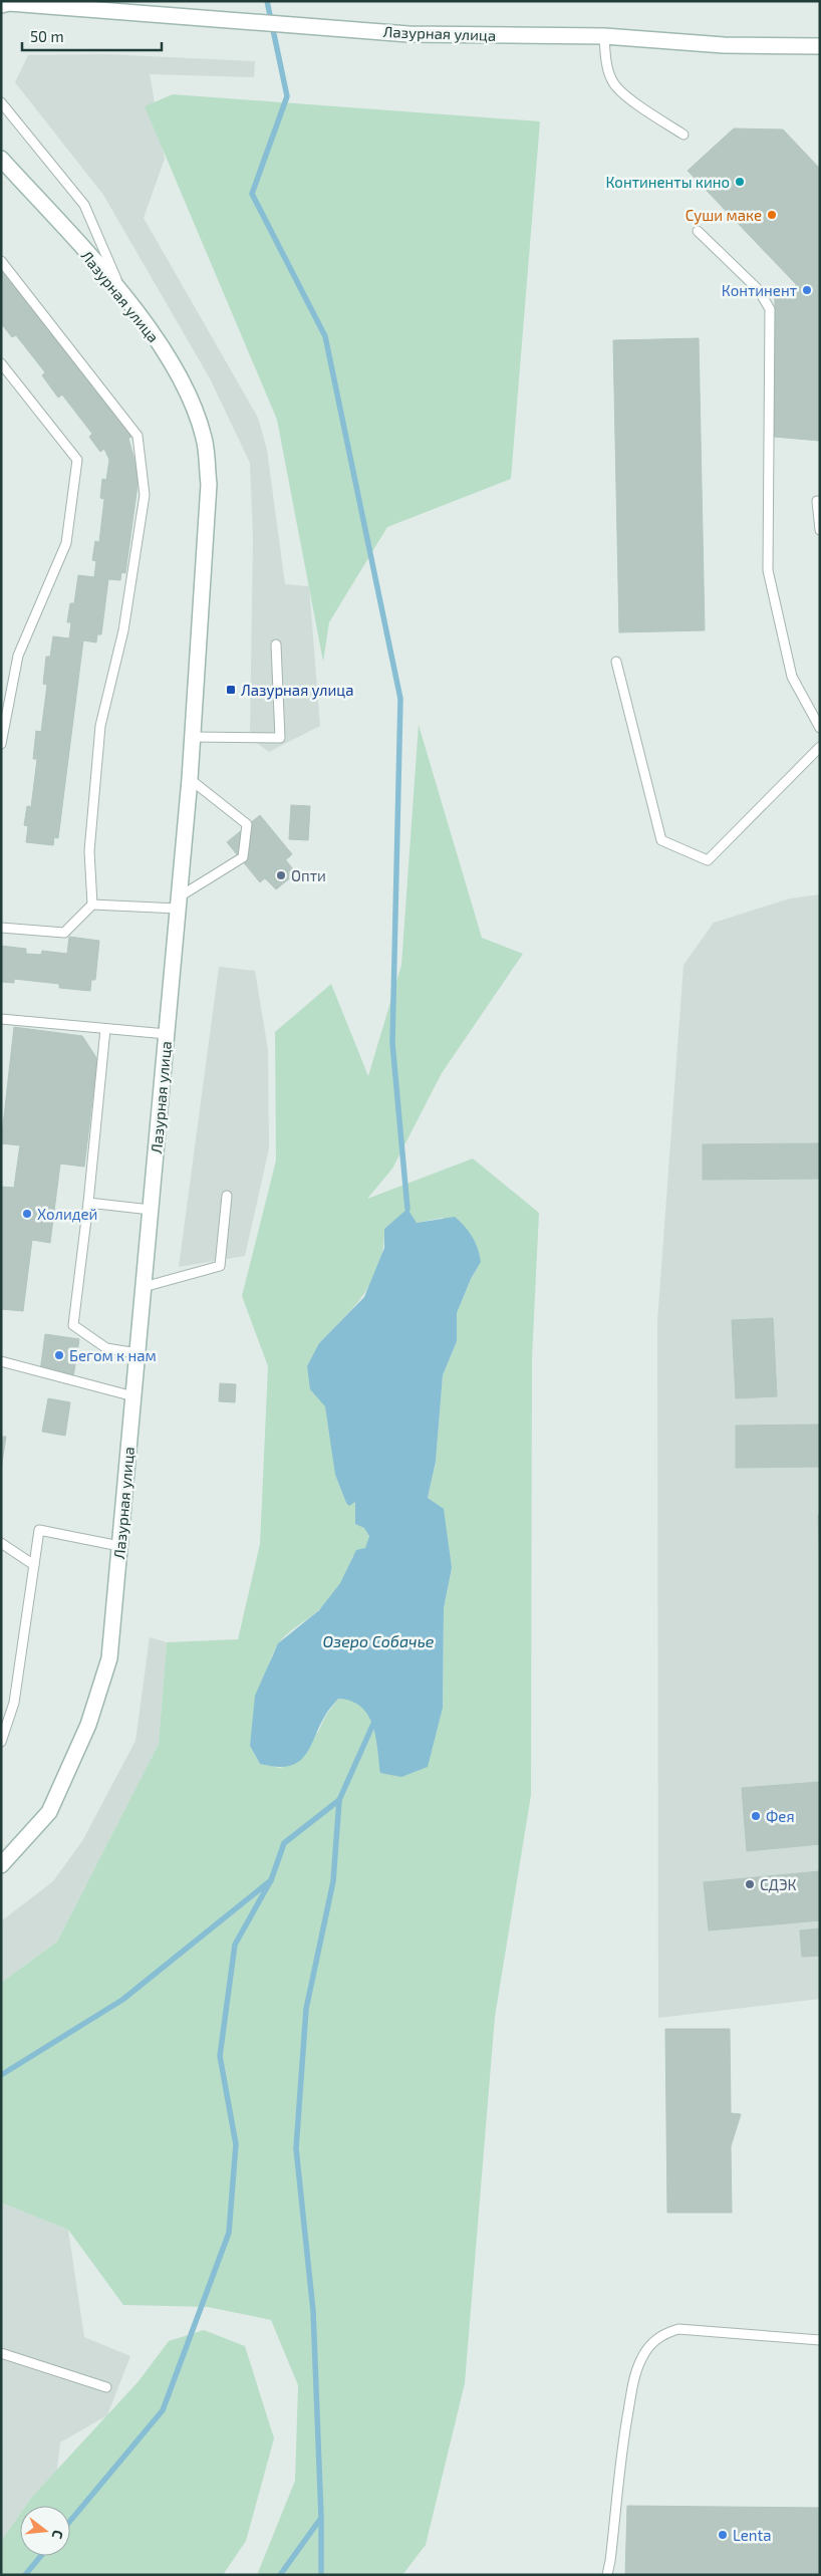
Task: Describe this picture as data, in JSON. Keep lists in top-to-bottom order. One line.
{"streets":{"street":["Лазурная улица"]},"water":["Озеро Собачье"],"places":{"other":["Континенты кино","Суши маке","Континент","Опти","Холидей","Бегом к нам","Фея","СДЭК","Lenta"],"transit":["Лазурная улица"]},"scale_bar":"50 m","north":"right"}
